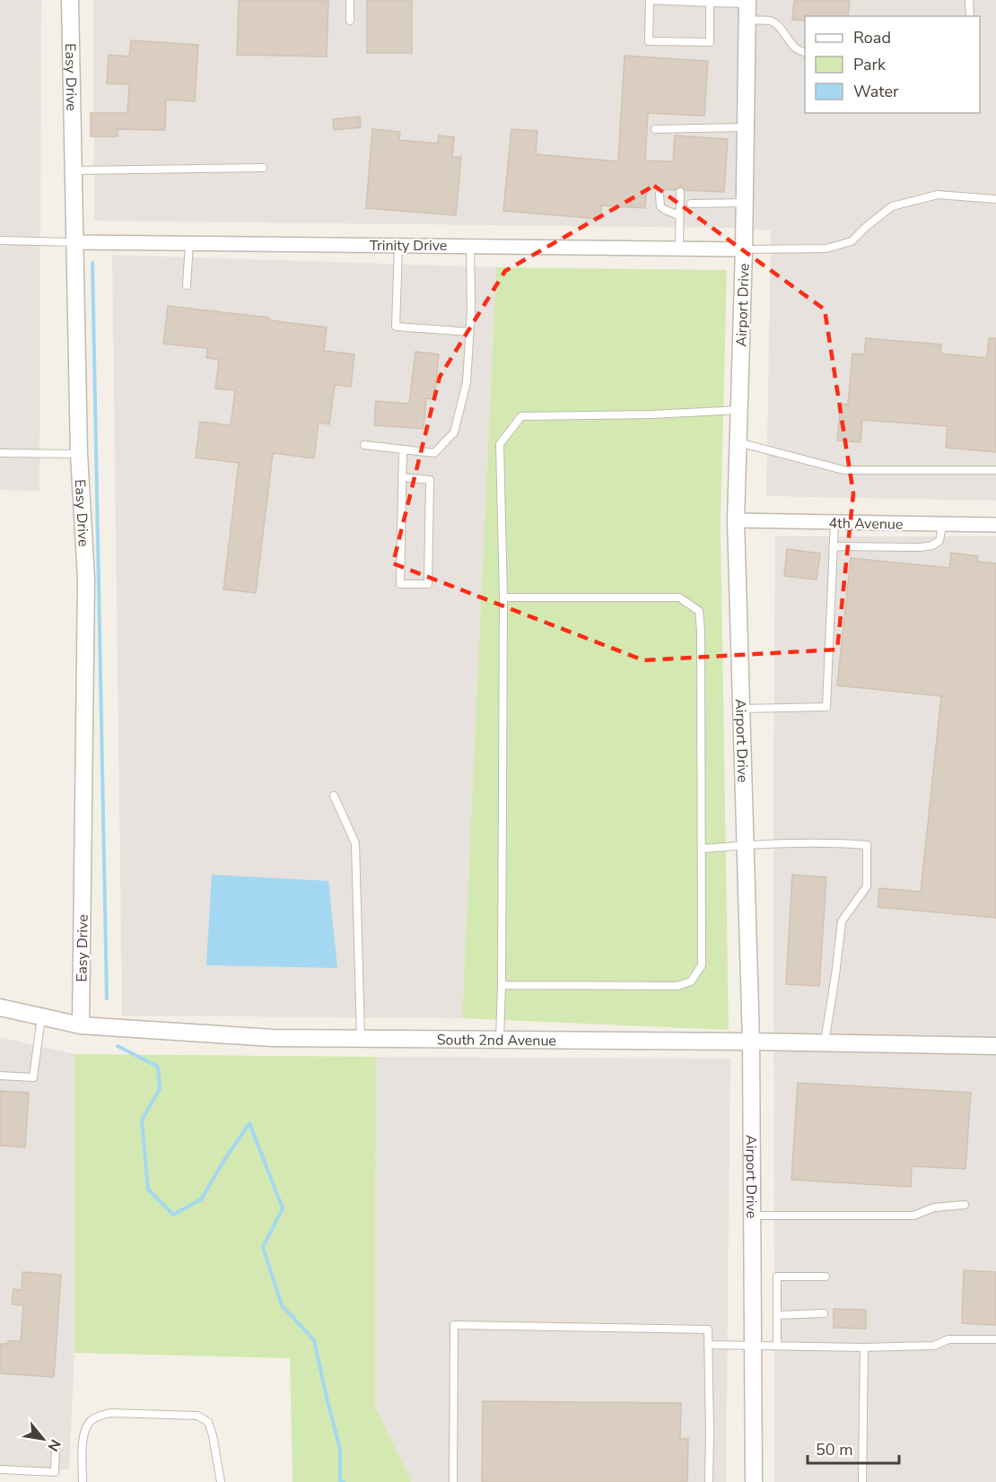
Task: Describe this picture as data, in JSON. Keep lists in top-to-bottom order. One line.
{"streets":{"street":["Easy Drive","Trinity Drive","Airport Drive","4th Avenue","South 2nd Avenue"]},"crossings":[["Easy Drive","Trinity Drive"],["Easy Drive","South 2nd Avenue"],["Trinity Drive","Airport Drive"],["Airport Drive","4th Avenue"],["Airport Drive","South 2nd Avenue"]],"legend":["Road","Park","Water"],"scale_bar":"50 m","north":"bottom right"}
